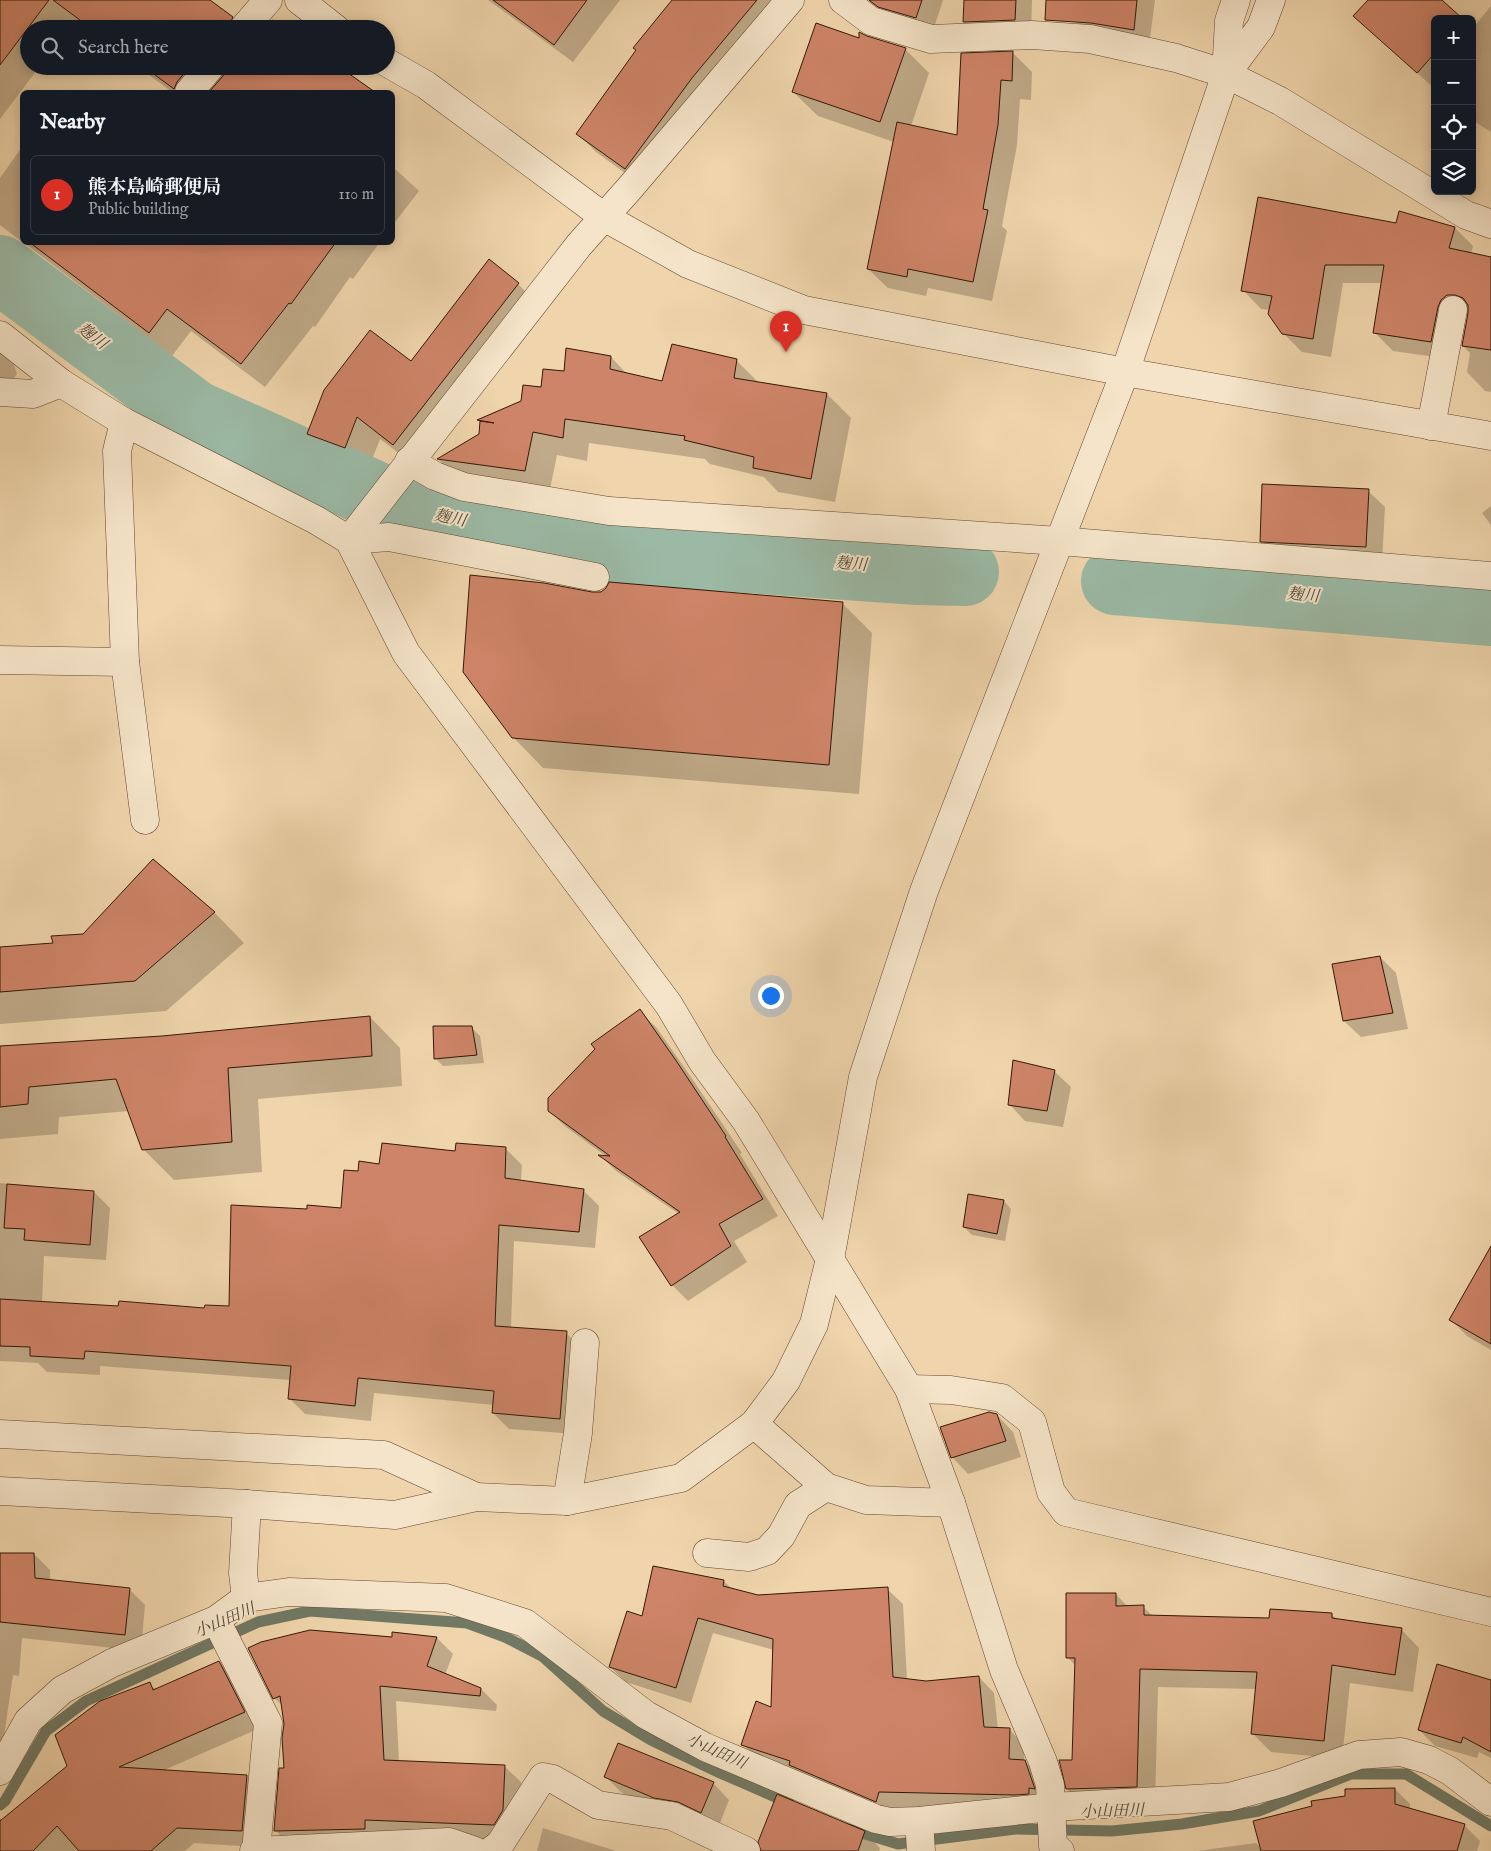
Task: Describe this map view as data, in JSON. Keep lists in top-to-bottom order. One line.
{"water":["麹川","小山田川"],"page":{"map_buttons":["+","−"],"search":"Search here","heading":"Nearby","list":[{"mark":"1","name":"熊本島崎郵便局","note":"Public building","value":"110 m"}],"pins":"1"}}
